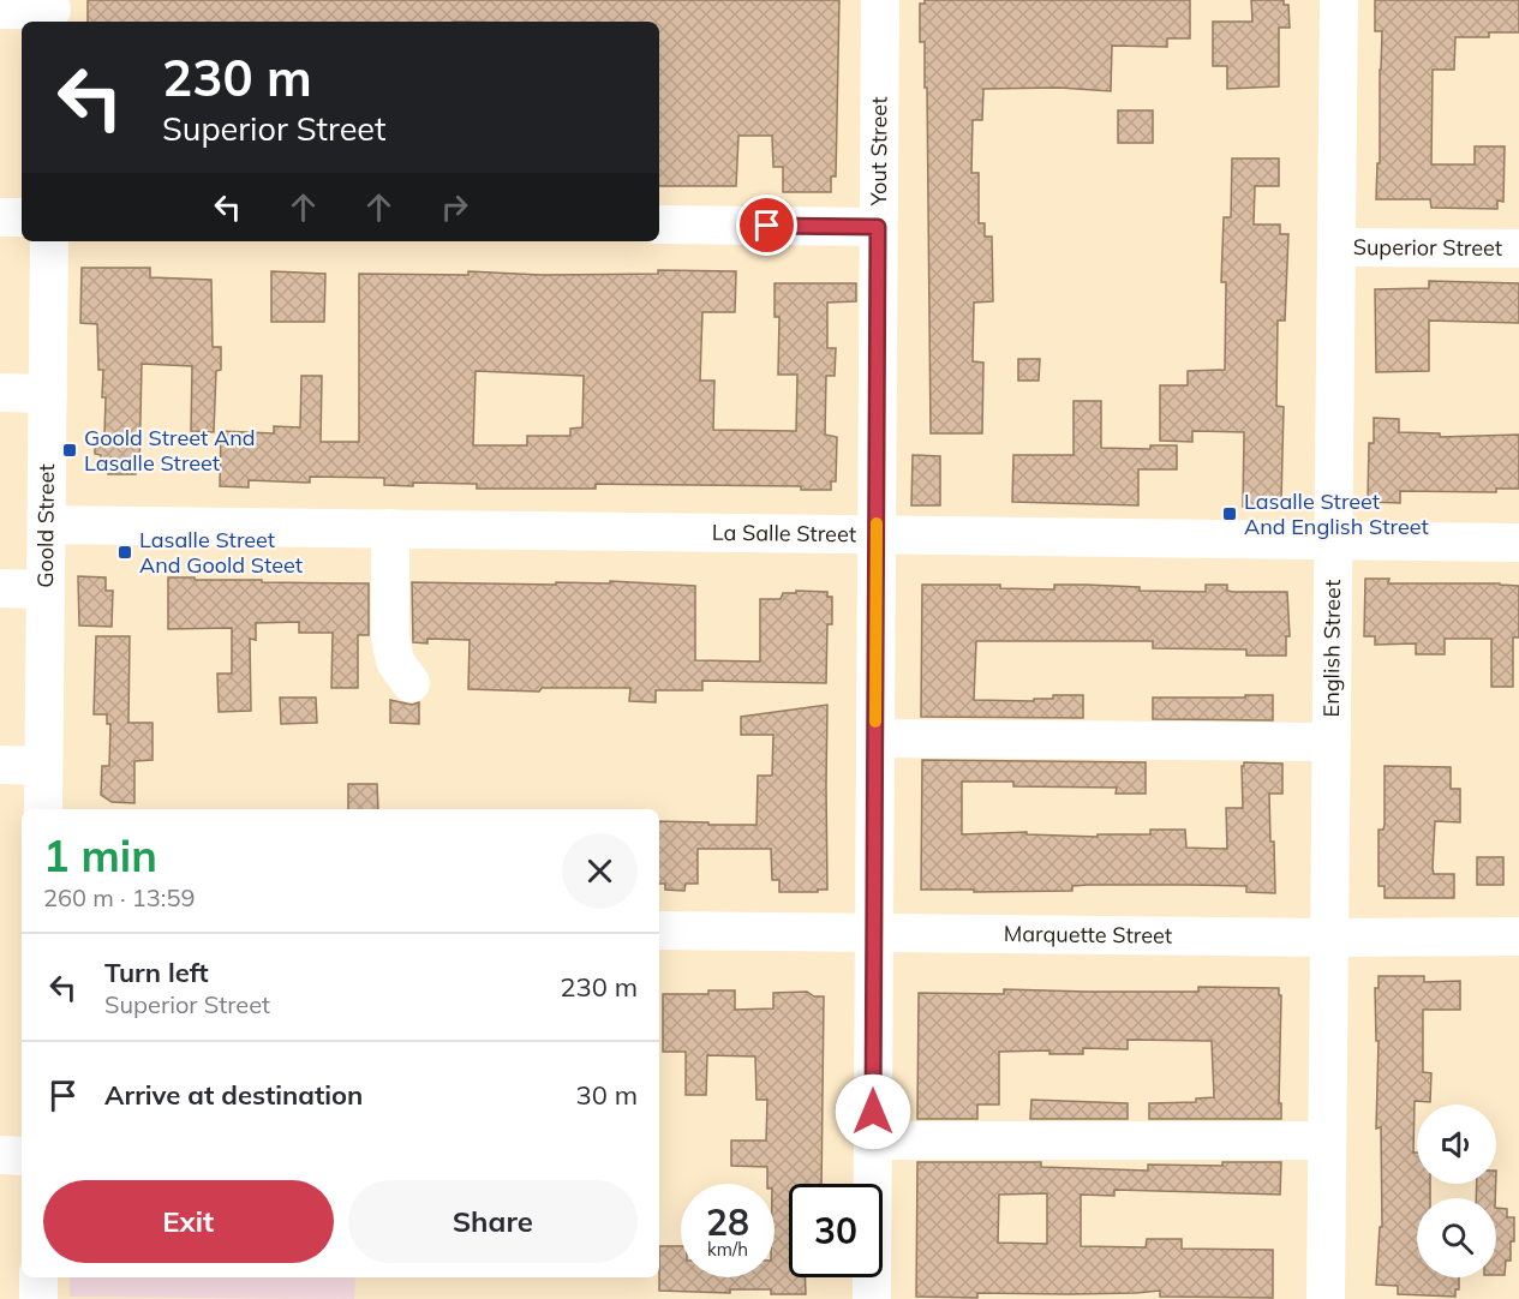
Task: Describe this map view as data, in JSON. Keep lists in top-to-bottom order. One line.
{"streets":{"street":["Yout Street","Superior Street","Goold Street","La Salle Street","English Street","Marquette Street"]},"crossings":[["Yout Street","La Salle Street"],["Yout Street","Marquette Street"],["Superior Street","English Street"],["Goold Street","La Salle Street"],["La Salle Street","English Street"],["English Street","Marquette Street"]],"places":{"transit":["Goold Street And Lasalle Street","Lasalle Street And English Street","Lasalle Street And Goold Steet"]},"page":{"turn":["230 m","Superior Street"],"heading":["1 min","260 m · 13:59"],"list":[{"name":"Turn left","note":"Superior Street","value":"230 m"},{"name":"Arrive at destination","value":"30 m"}],"buttons":["Exit","Share"],"speed":"28 km/h","limit":"30"}}
